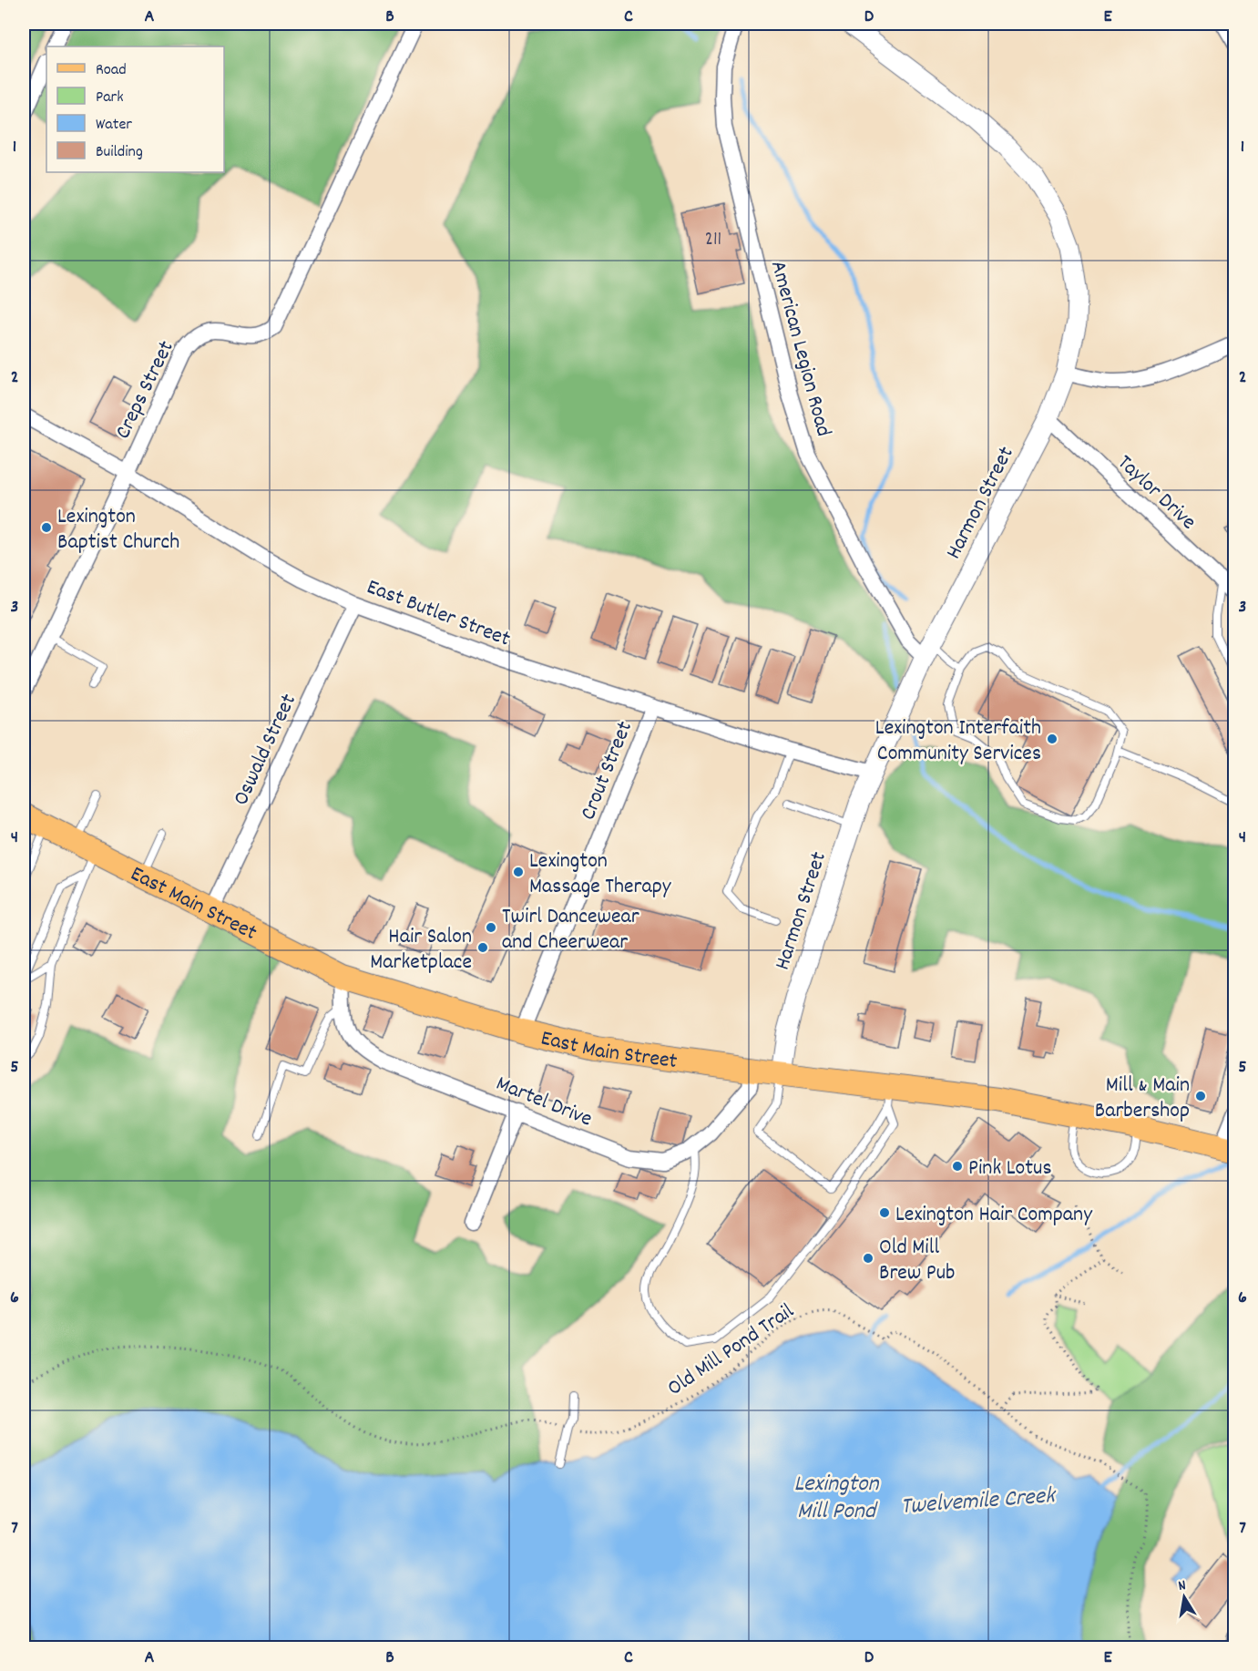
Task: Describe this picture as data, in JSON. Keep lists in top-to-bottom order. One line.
{"streets":{"main road":["East Main Street"],"street":["American Legion Road","Creps Street","Taylor Drive","Harmon Street","East Butler Street","Oswald Street","Crout Street","Martel Drive"],"path":["Old Mill Pond Trail"]},"crossings":[["American Legion Road","Harmon Street"],["Creps Street","East Butler Street"],["Taylor Drive","Harmon Street"],["Harmon Street","East Butler Street"],["Harmon Street","East Main Street"],["East Butler Street","Oswald Street"],["East Butler Street","Crout Street"],["Oswald Street","East Main Street"],["Crout Street","East Main Street"],["East Main Street","Martel Drive"]],"water":["Lexington Mill Pond","Twelvemile Creek"],"places":["Lexington Baptist Church","Lexington Interfaith Community Services","Lexington Massage Therapy","Twirl Dancewear and Cheerwear","Hair Salon Marketplace","Mill & Main Barbershop","Pink Lotus","Lexington Hair Company","Old Mill Brew Pub"],"house_numbers":["211"],"legend":["Road","Park","Water","Building"],"north":"top","grid":{"columns":["A","B","C","D","E"],"rows":["1","2","3","4","5","6","7"]}}
